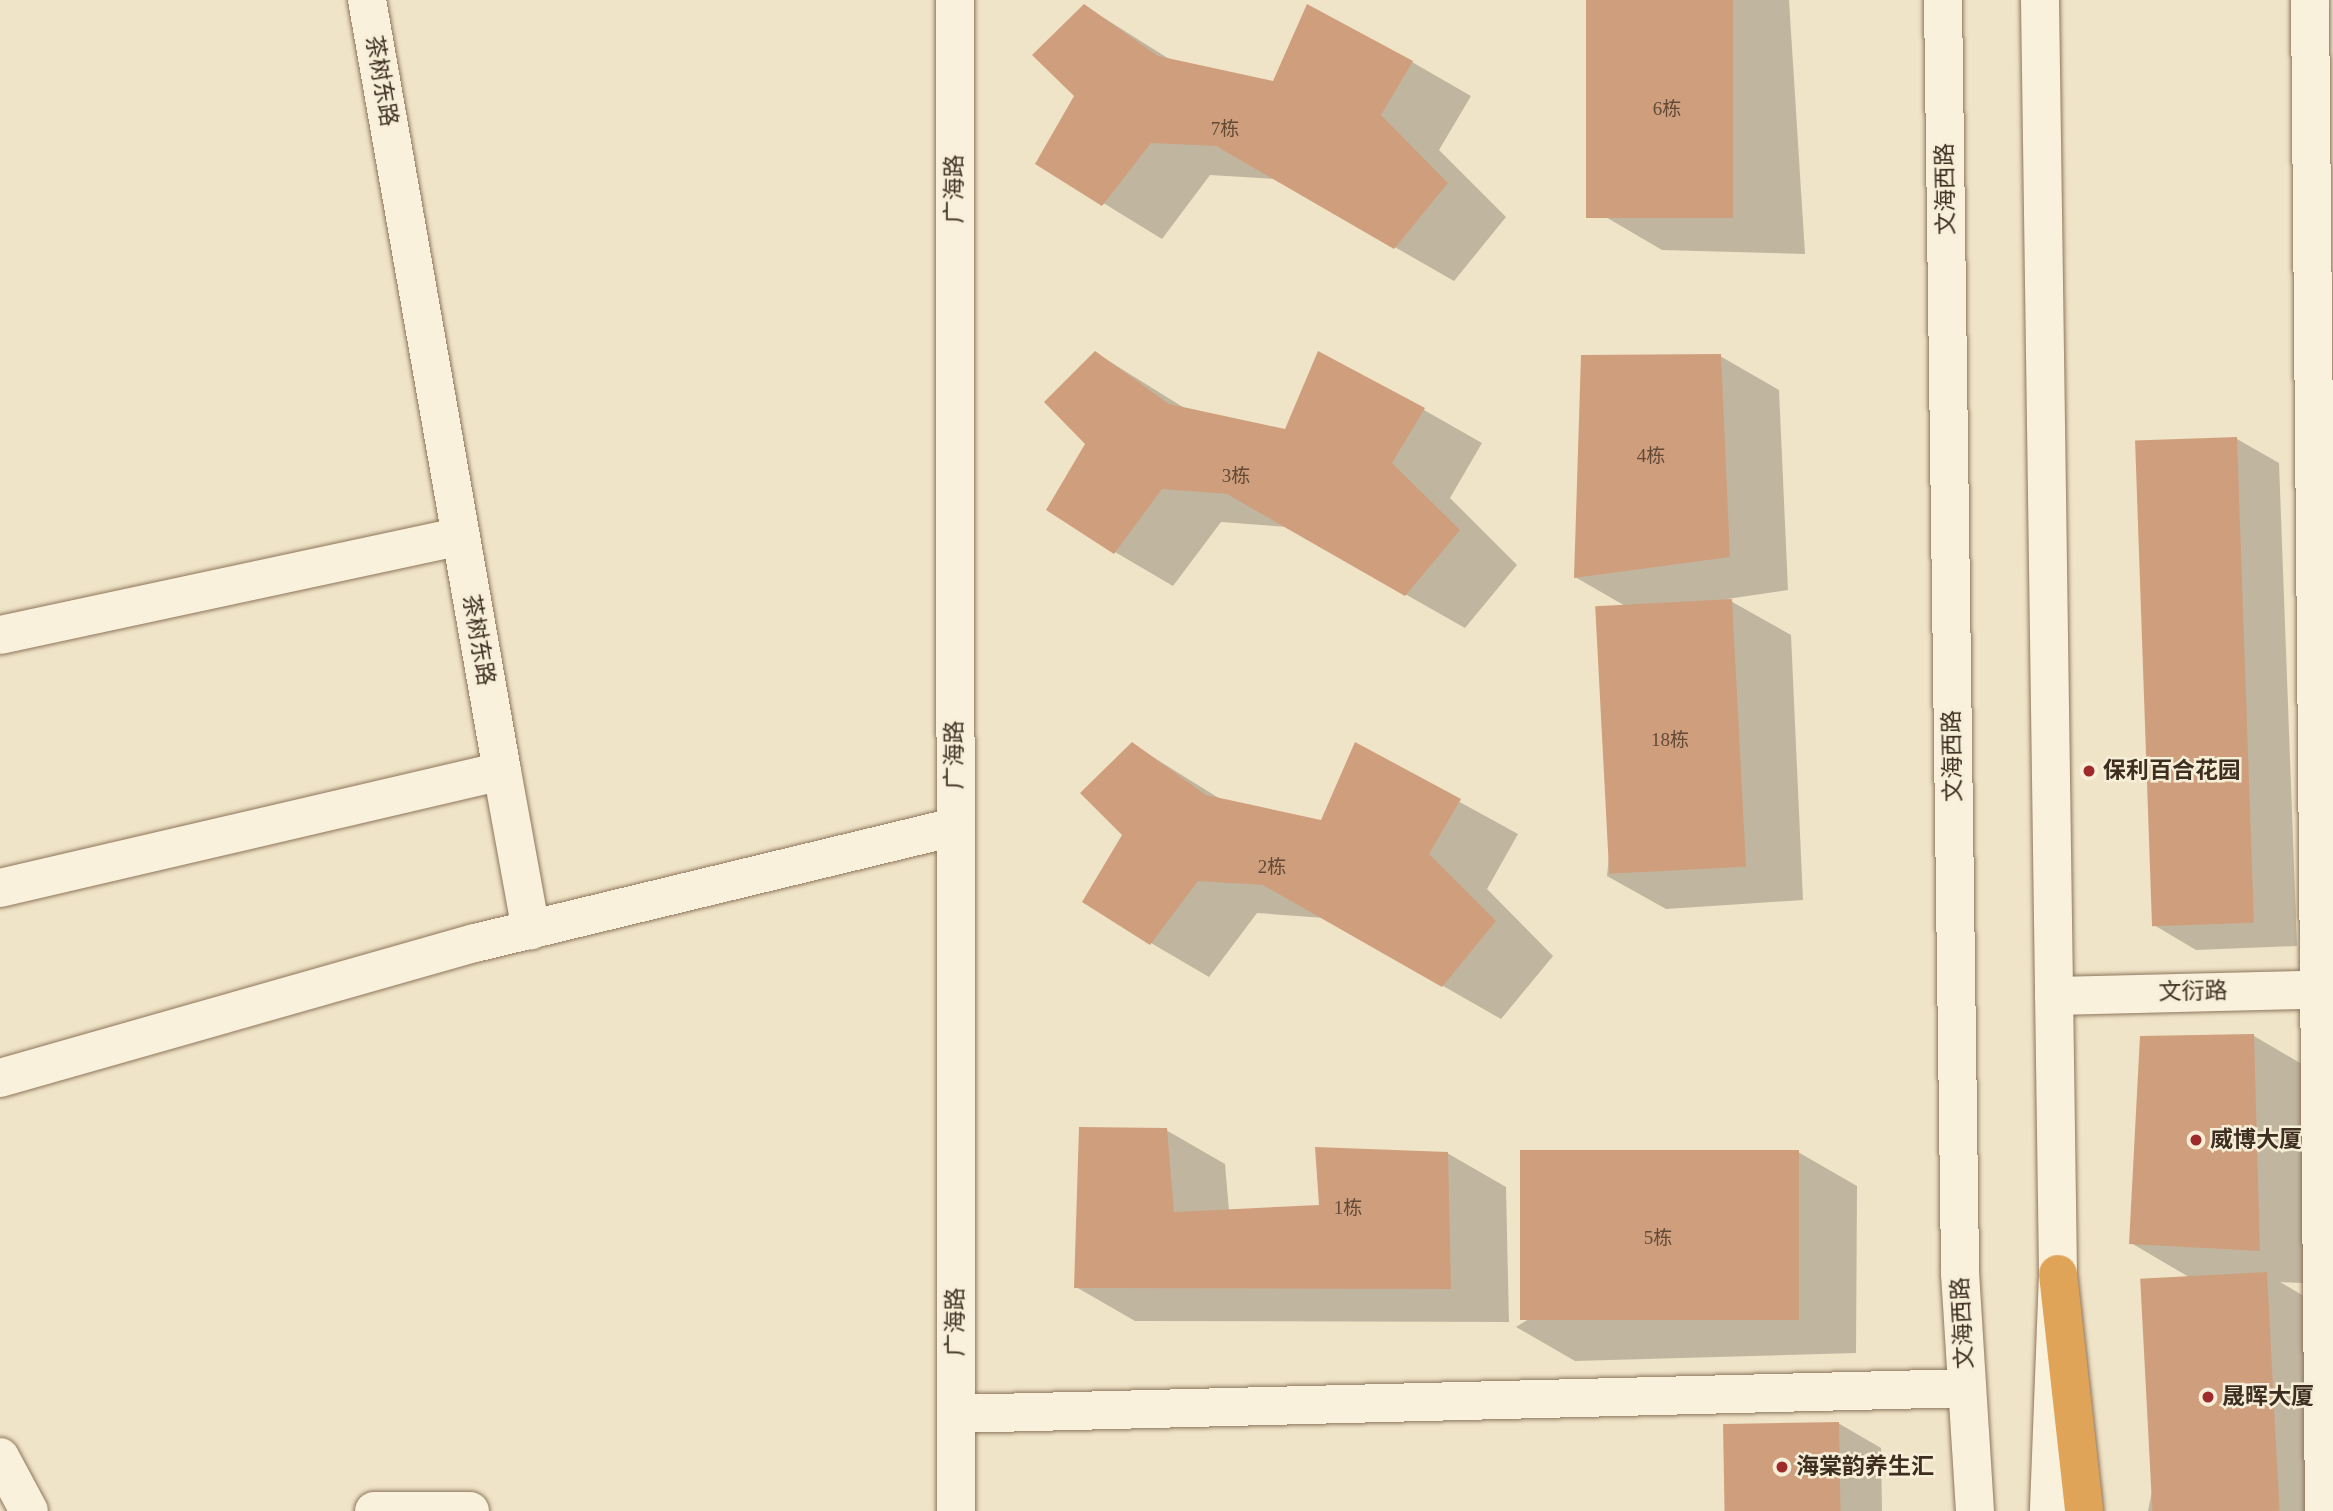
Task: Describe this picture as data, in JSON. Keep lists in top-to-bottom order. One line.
{"streets":{"street":["茶树东路","广海路","文海西路","文衍路"]},"places":["保利百合花园","威博大厦","晟晖大厦","海棠韵养生汇"],"house_numbers":["6栋","7栋","4栋","3栋","18栋","2栋","1栋","5栋"]}
